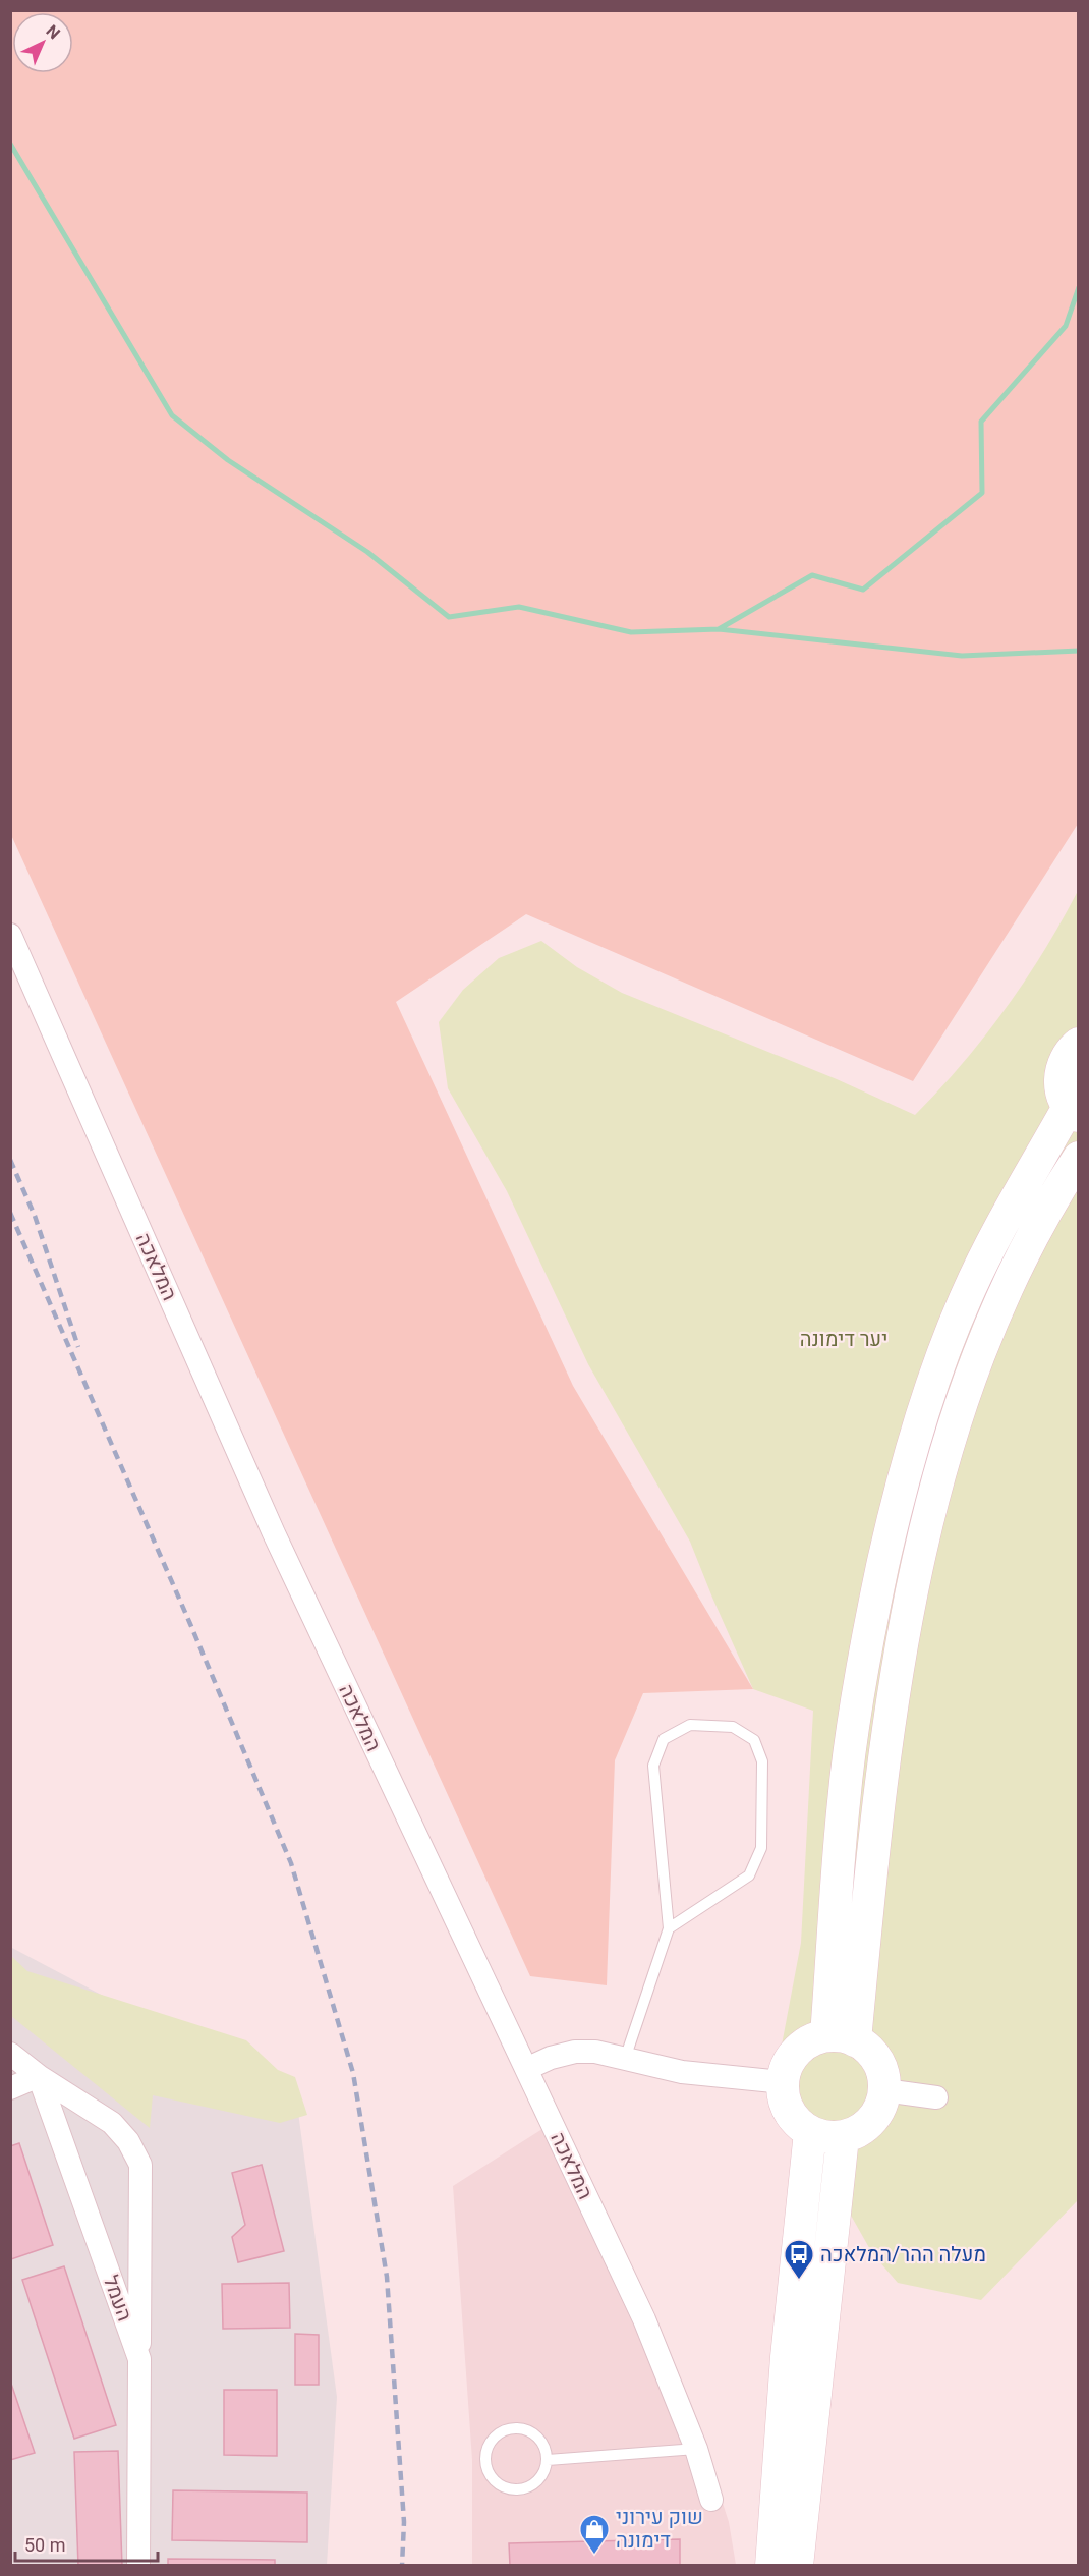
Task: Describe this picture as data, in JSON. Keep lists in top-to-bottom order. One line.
{"streets":{"street":["המלאכה","העמל"]},"parks":["יער דימונה"],"places":{"bus stop":["מעלה ההר/המלאכה"],"shop":["שוק עירוני דימונה"]},"scale_bar":"50 m","north":"top right"}
